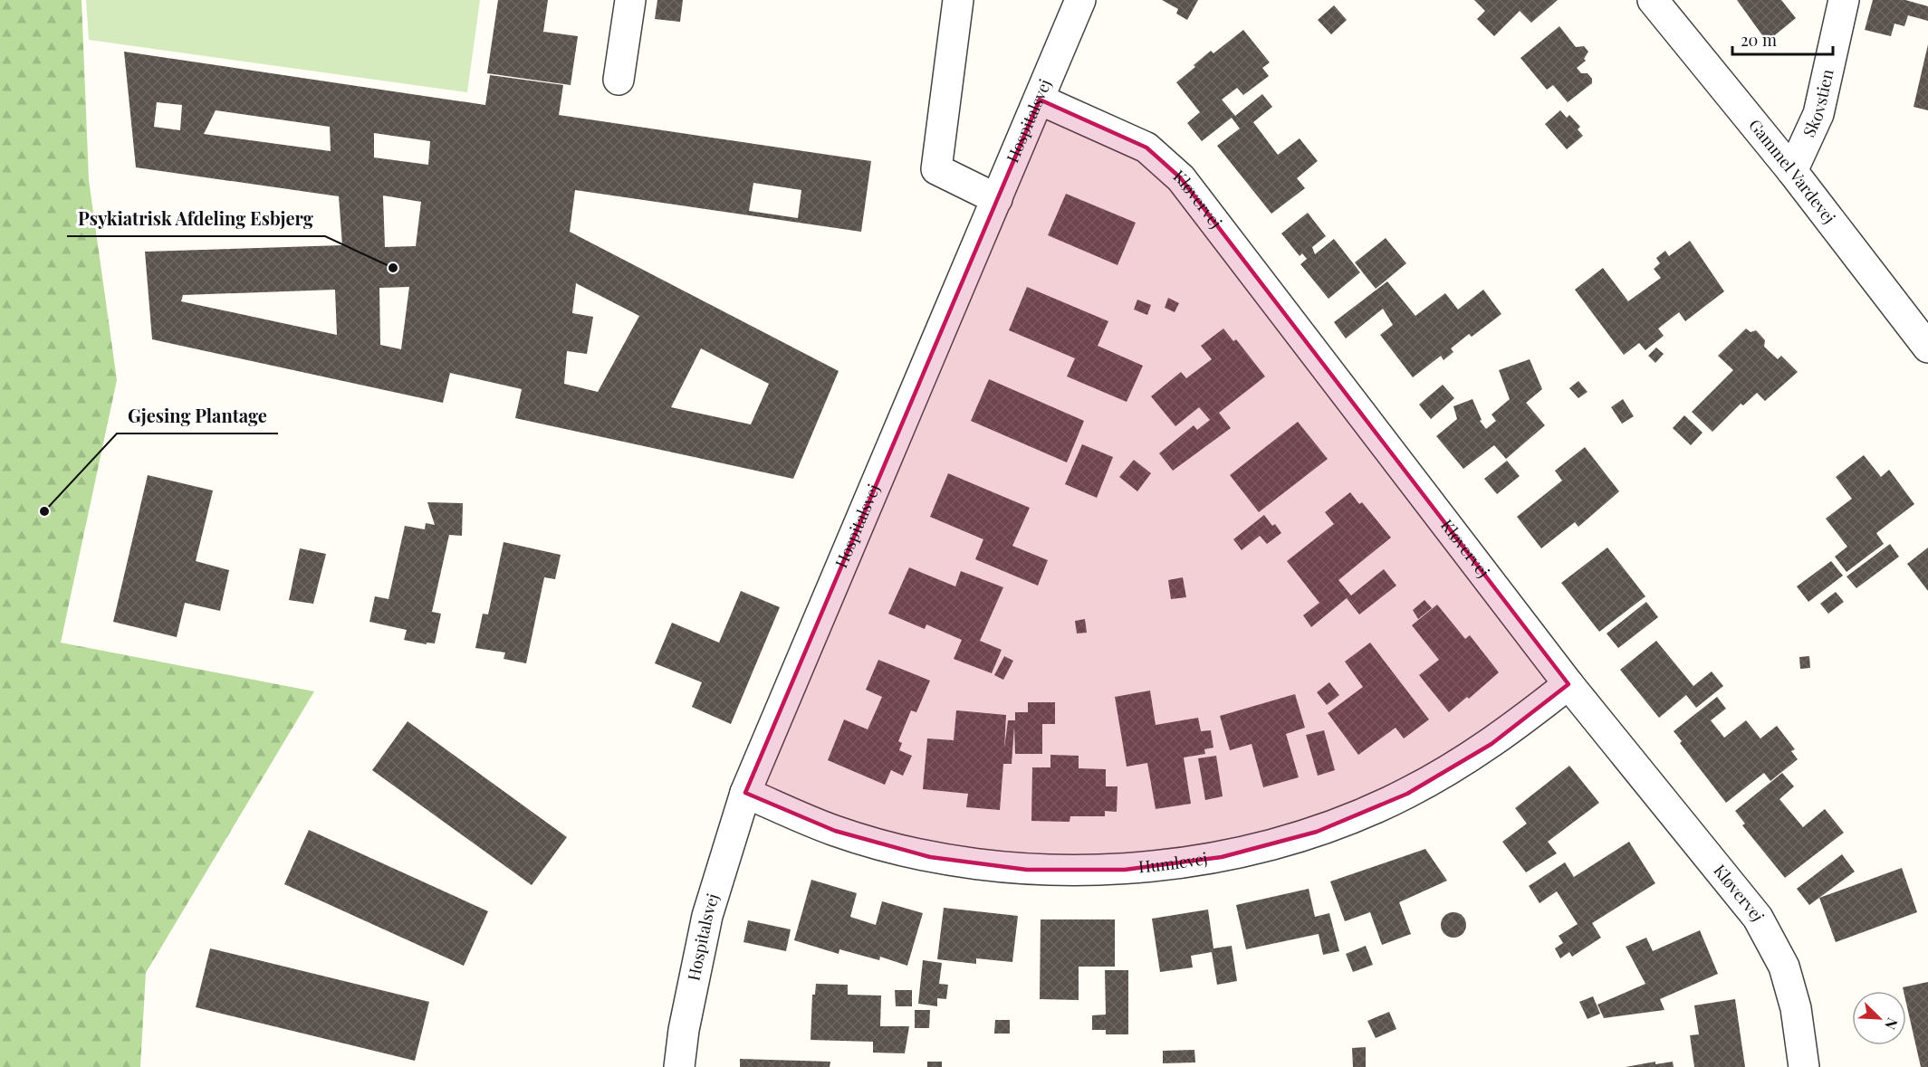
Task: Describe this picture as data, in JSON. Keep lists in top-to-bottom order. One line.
{"streets":{"street":["Skovstien","Hospitalsvej","Gammel Vardevej","Kløvervej","Humlevej"]},"crossings":[["Skovstien","Gammel Vardevej"],["Hospitalsvej","Kløvervej"],["Hospitalsvej","Humlevej"],["Kløvervej","Humlevej"]],"places":["Psykiatrisk Afdeling Esbjerg","Gjesing Plantage"],"scale_bar":"20 m","north":"bottom right"}
